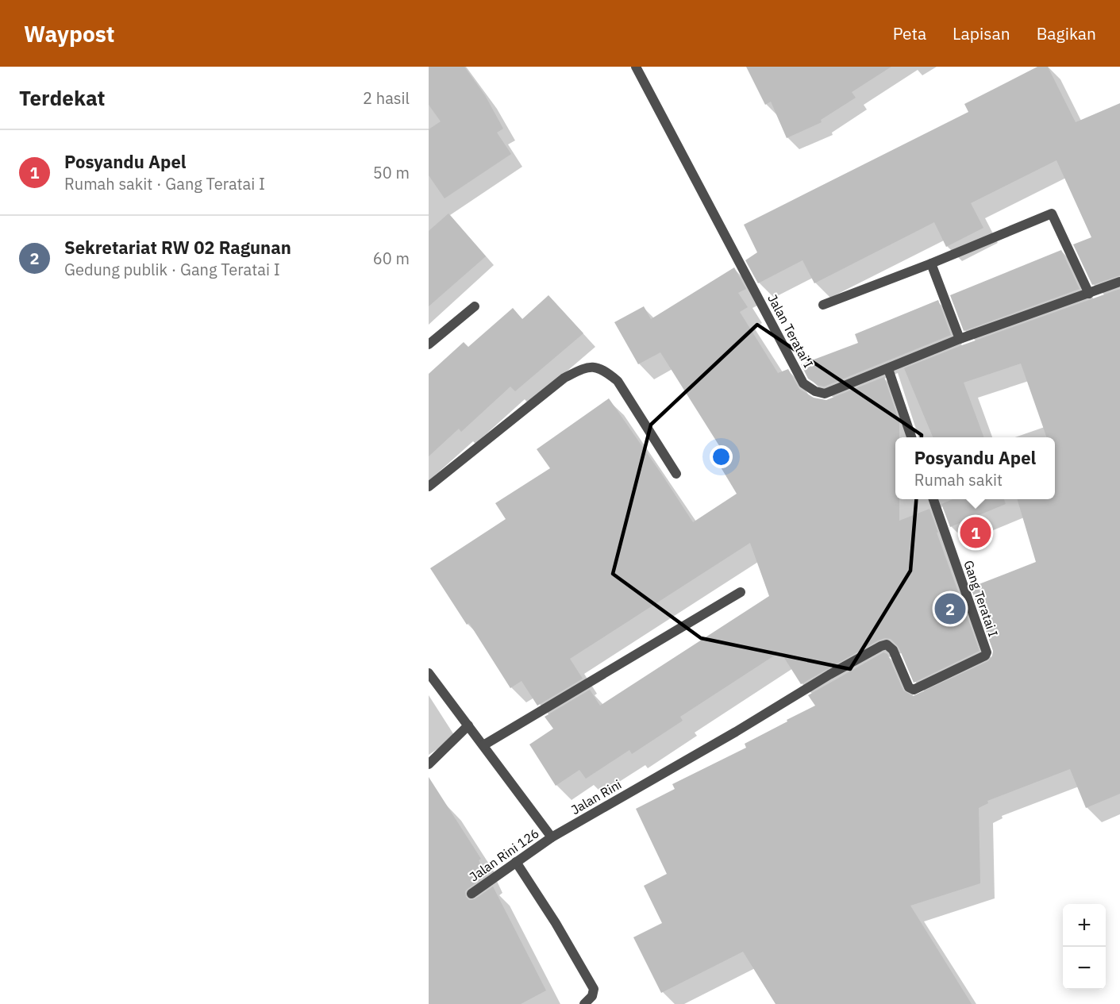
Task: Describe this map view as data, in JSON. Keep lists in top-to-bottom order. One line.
{"streets":{"street":["Jalan Teratai I","Gang Teratai I","Jalan Rini","Jalan Rini 126"]},"crossings":[["Gang Teratai I","Jalan Rini"],["Jalan Rini","Jalan Rini 126"]],"page":{"header":"Waypost","nav":["Peta","Lapisan","Bagikan"],"heading":["Terdekat","2 hasil"],"list":[{"mark":"1","name":"Posyandu Apel","note":"Rumah sakit · Gang Teratai I","value":"50 m"},{"mark":"2","name":"Sekretariat RW 02 Ragunan","note":"Gedung publik · Gang Teratai I","value":"60 m"}],"popup":["Posyandu Apel","Rumah sakit"],"pins":["1","2"],"map_buttons":["+","−"]}}
